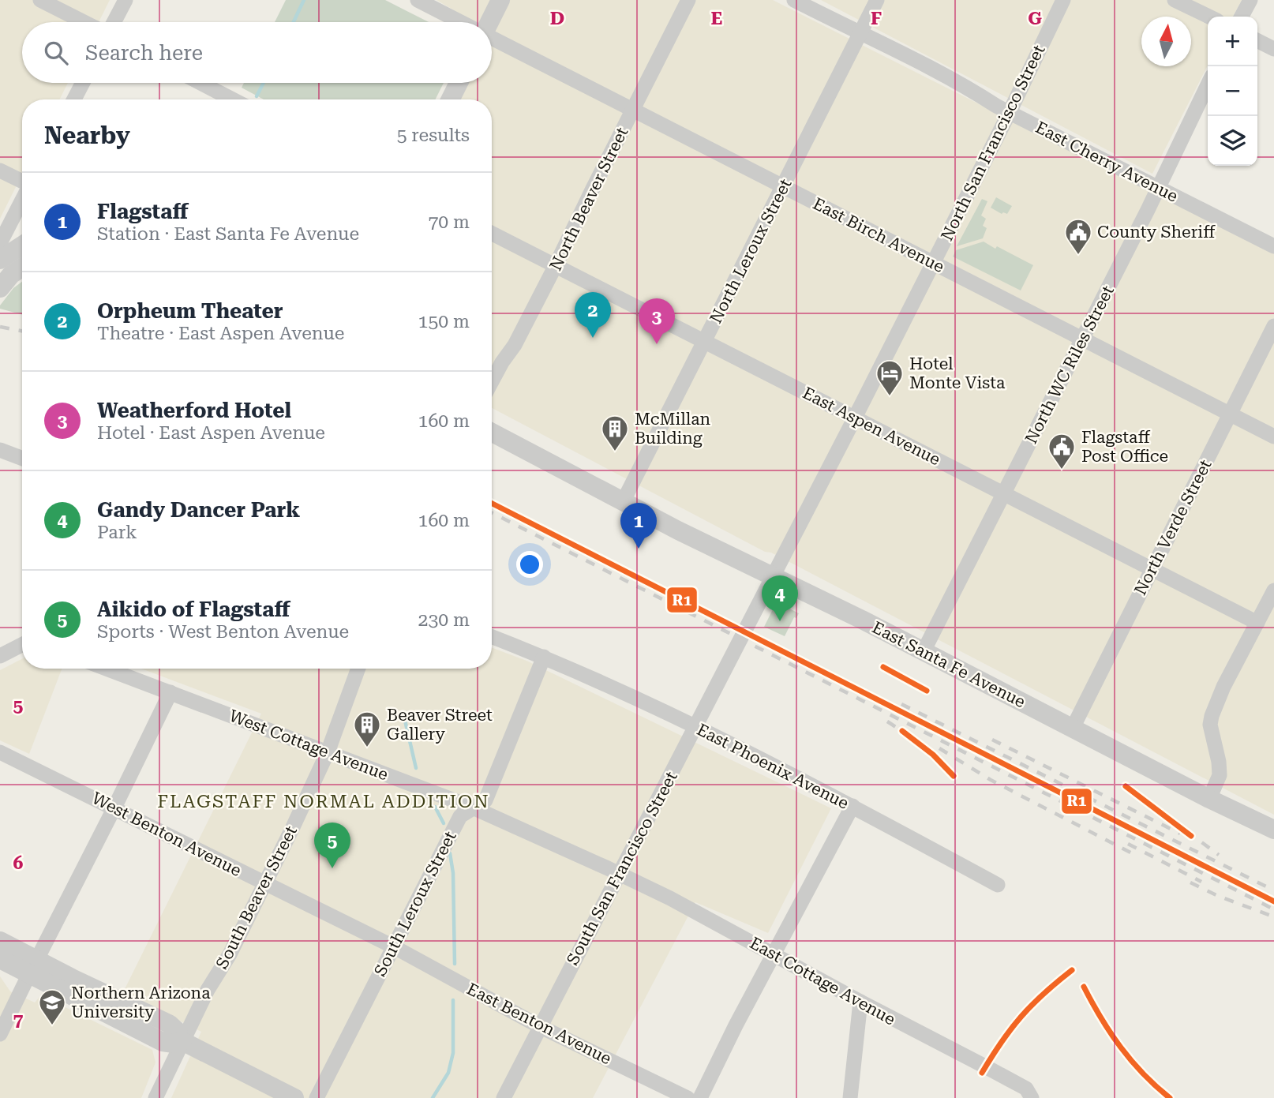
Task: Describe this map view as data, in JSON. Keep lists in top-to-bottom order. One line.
{"streets":{"main road":["East Santa Fe Avenue"],"street":["North San Francisco Street","East Cherry Avenue","North Beaver Street","East Birch Avenue","North Leroux Street","North WC Riles Street","East Aspen Avenue","North Verde Street","West Cottage Avenue","East Phoenix Avenue","West Benton Avenue","South San Francisco Street","South Beaver Street","South Leroux Street","East Cottage Avenue","East Benton Avenue"]},"crossings":[["North San Francisco Street","East Cherry Avenue"],["North San Francisco Street","East Birch Avenue"],["North San Francisco Street","East Aspen Avenue"],["North San Francisco Street","East Santa Fe Avenue"],["North San Francisco Street","South San Francisco Street"],["East Cherry Avenue","North Leroux Street"],["East Cherry Avenue","North WC Riles Street"],["North Beaver Street","East Birch Avenue"],["North Beaver Street","East Aspen Avenue"],["East Birch Avenue","North Leroux Street"],["East Birch Avenue","North WC Riles Street"],["East Birch Avenue","North Verde Street"],["North Leroux Street","East Aspen Avenue"],["North Leroux Street","East Santa Fe Avenue"],["North WC Riles Street","East Aspen Avenue"],["North WC Riles Street","East Santa Fe Avenue"],["East Aspen Avenue","North Verde Street"],["North Verde Street","East Santa Fe Avenue"],["West Cottage Avenue","South San Francisco Street"],["West Cottage Avenue","South Beaver Street"],["West Cottage Avenue","South Leroux Street"],["West Cottage Avenue","East Cottage Avenue"],["East Phoenix Avenue","South San Francisco Street"],["East Phoenix Avenue","South Leroux Street"],["West Benton Avenue","South Beaver Street"],["West Benton Avenue","South Leroux Street"],["West Benton Avenue","East Benton Avenue"],["South San Francisco Street","East Cottage Avenue"],["South San Francisco Street","East Benton Avenue"],["South Leroux Street","East Benton Avenue"]],"districts":["FLAGSTAFF NORMAL ADDITION"],"places":{"public building":["County Sheriff","Flagstaff Post Office"],"hotel":["Hotel Monte Vista"],"building":["McMillan Building","Beaver Street Gallery"],"school or university":["Northern Arizona University"]},"lines":["transit line R1"],"north":"top","page":{"map_buttons":["+","−"],"search":"Search here","heading":["Nearby","5 results"],"list":[{"mark":"1","name":"Flagstaff","note":"Station · East Santa Fe Avenue","value":"70 m"},{"mark":"2","name":"Orpheum Theater","note":"Theatre · East Aspen Avenue","value":"150 m"},{"mark":"3","name":"Weatherford Hotel","note":"Hotel · East Aspen Avenue","value":"160 m"},{"mark":"4","name":"Gandy Dancer Park","note":"Park","value":"160 m"},{"mark":"5","name":"Aikido of Flagstaff","note":"Sports · West Benton Avenue","value":"230 m"}],"pins":["2","3","1","4","5"]},"grid":{"columns":["D","E","F","G"],"rows":["5","6","7"]}}
